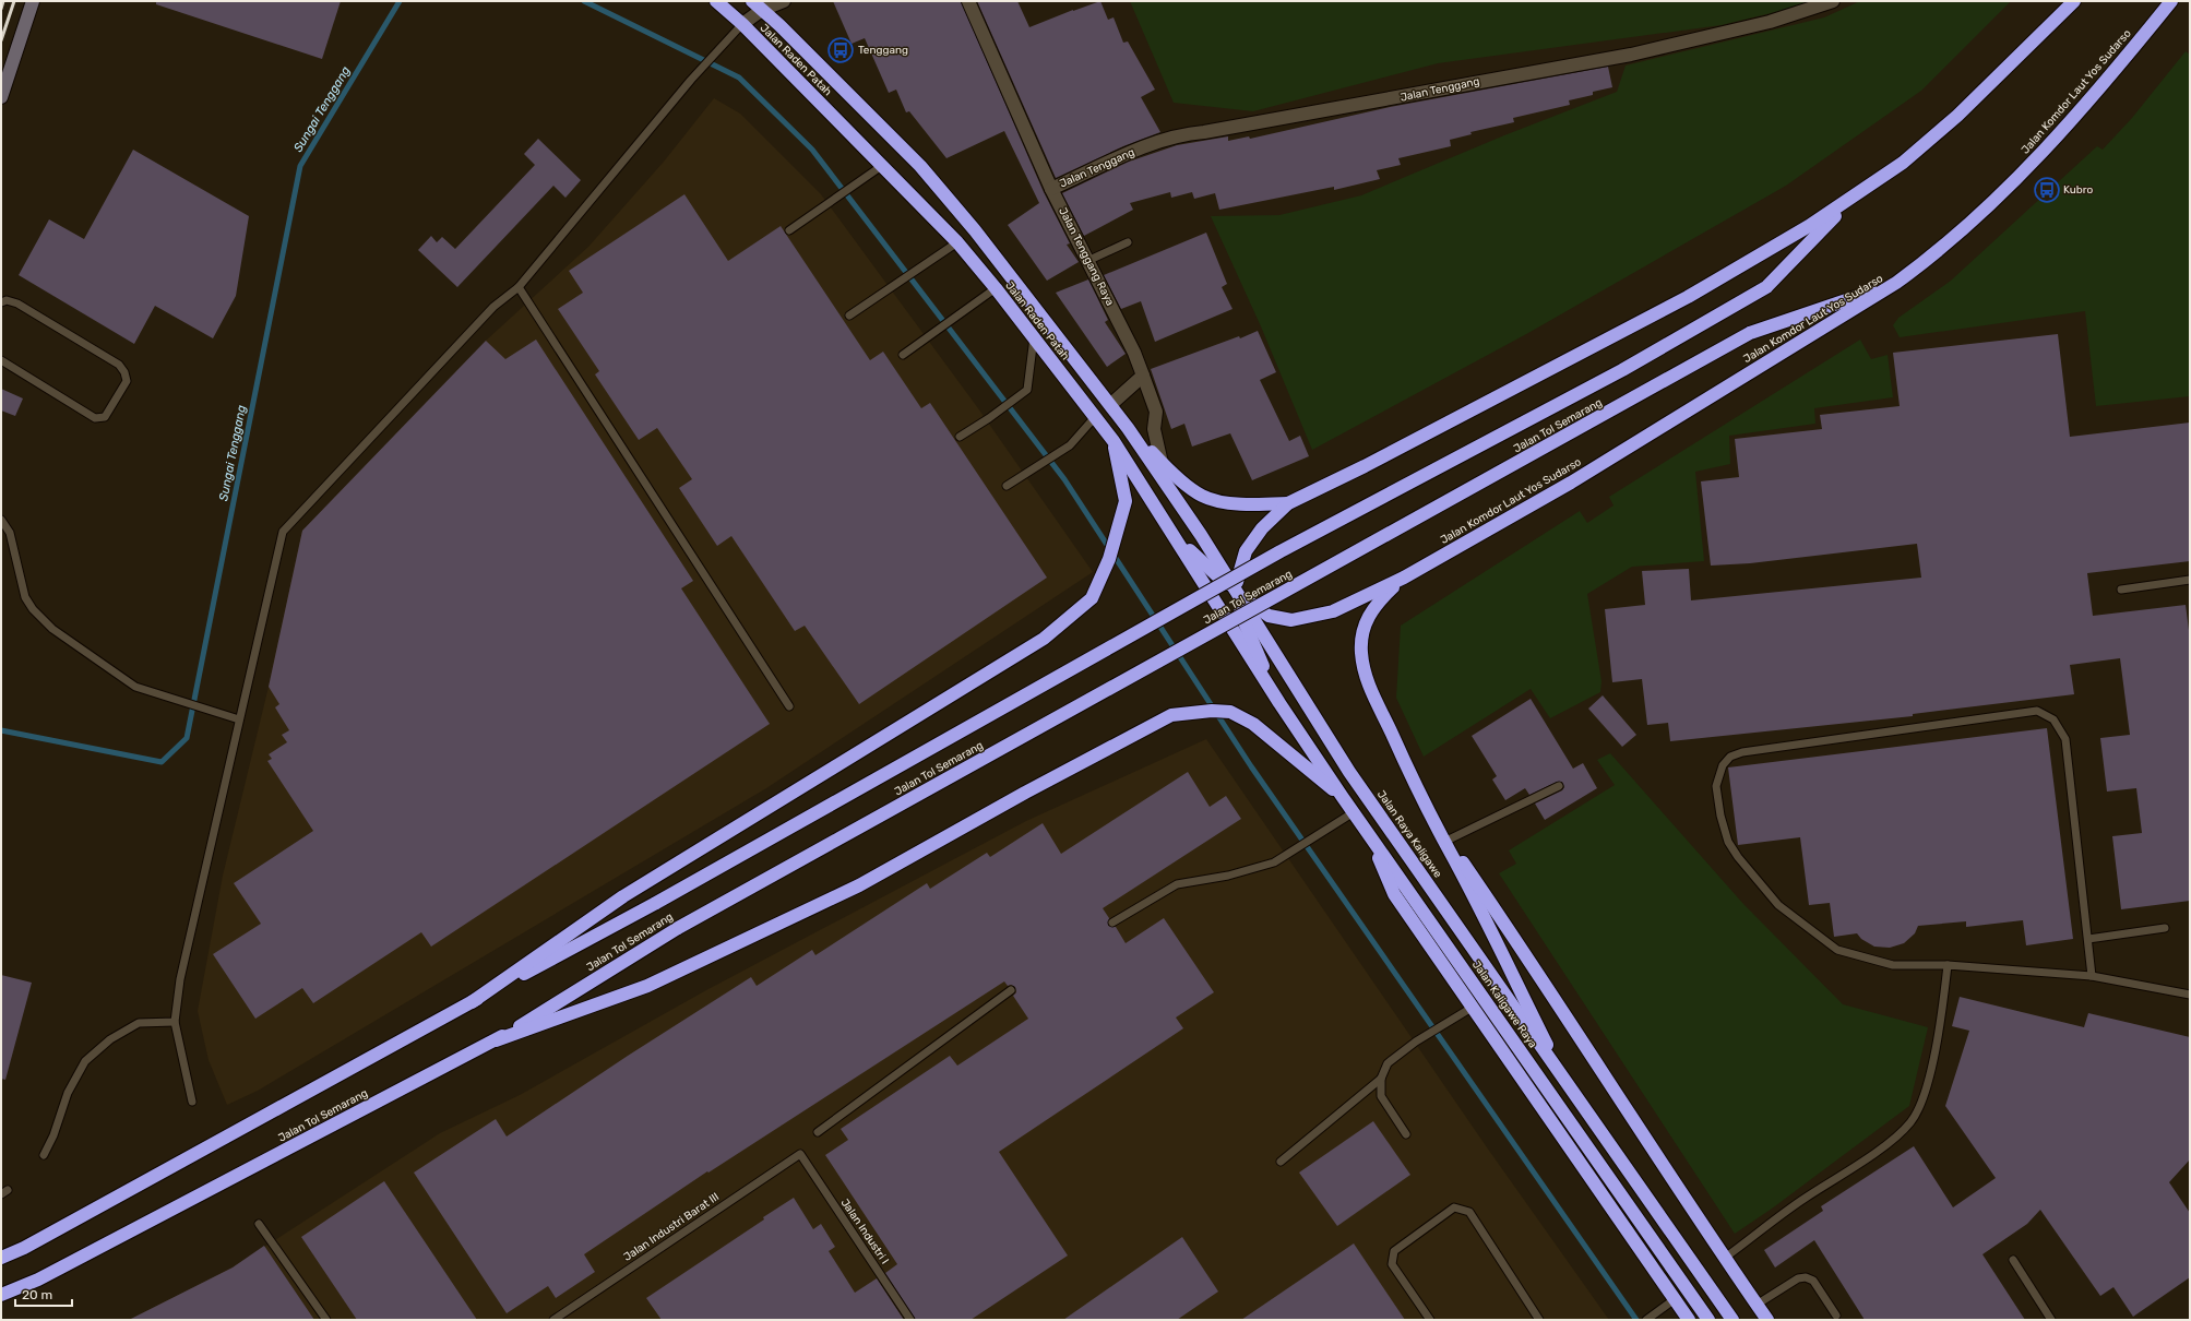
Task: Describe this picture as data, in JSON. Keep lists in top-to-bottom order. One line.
{"streets":{"highway":["Jalan Raden Patah","Jalan Komdor Laut Yos Sudarso","Jalan Tol Semarang","Jalan Raya Kaligawe","Jalan Kaligawe Raya"],"street":["Jalan Tenggang","Jalan Tenggang Raya"],"lane":["Jalan Industri Barat III","Jalan Industri I"]},"crossings":[["Jalan Raden Patah","Jalan Raya Kaligawe"],["Jalan Raden Patah","Jalan Kaligawe Raya"],["Jalan Tenggang","Jalan Tenggang Raya"],["Jalan Komdor Laut Yos Sudarso","Jalan Tol Semarang"],["Jalan Industri Barat III","Jalan Industri I"]],"water":["Sungai Tenggang"],"places":{"bus stop":["Tenggang","Kubro"]},"scale_bar":"20 m"}
